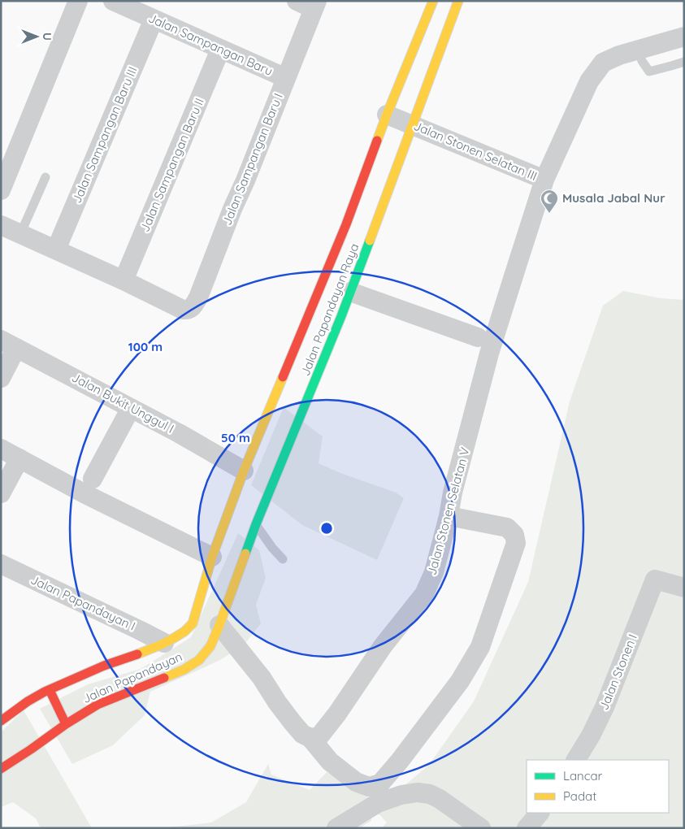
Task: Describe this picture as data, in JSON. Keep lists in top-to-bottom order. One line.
{"streets":{"main road":["Jalan Papandayan Raya","Jalan Papandayan"],"street":["Jalan Sampangan Baru","Jalan Sampangan Baru III","Jalan Stonen Selatan III","Jalan Sampangan Baru I","Jalan Sampangan Baru II","Jalan Bukit Unggul I","Jalan Stonen Selatan V","Jalan Papandayan I","Jalan Stonen I"]},"crossings":[["Jalan Sampangan Baru","Jalan Sampangan Baru III"],["Jalan Sampangan Baru","Jalan Sampangan Baru I"],["Jalan Sampangan Baru","Jalan Sampangan Baru II"],["Jalan Stonen Selatan III","Jalan Papandayan Raya"],["Jalan Stonen Selatan III","Jalan Stonen Selatan V"],["Jalan Sampangan Baru I","Jalan Sampangan Baru II"],["Jalan Papandayan Raya","Jalan Bukit Unggul I"],["Jalan Papandayan Raya","Jalan Papandayan"],["Jalan Papandayan I","Jalan Papandayan"]],"places":{"mosque":["Musala Jabal Nur"]},"legend":["Lancar","Padat"],"north":"right","rings":["100 m","50 m"]}
